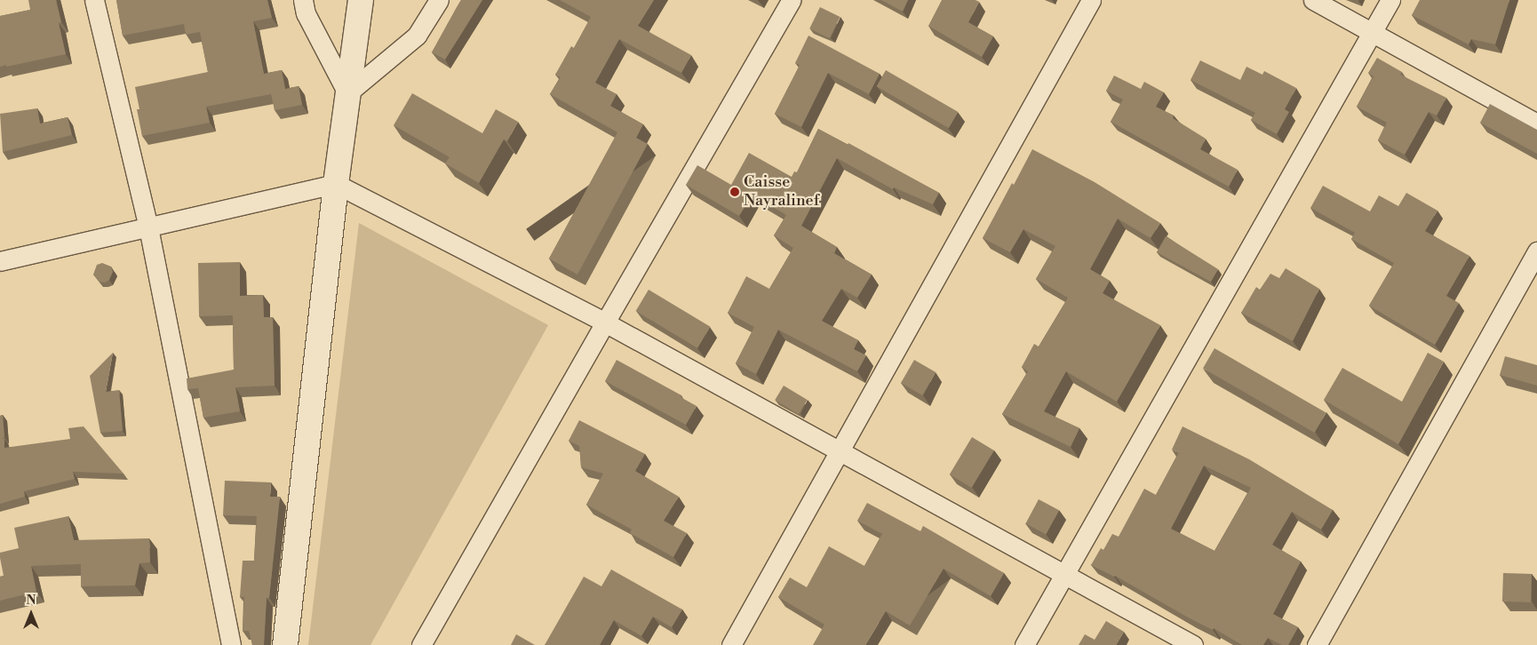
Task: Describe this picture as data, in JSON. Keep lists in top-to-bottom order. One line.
{"places":["Caisse Nayralinef"],"north":"top"}
